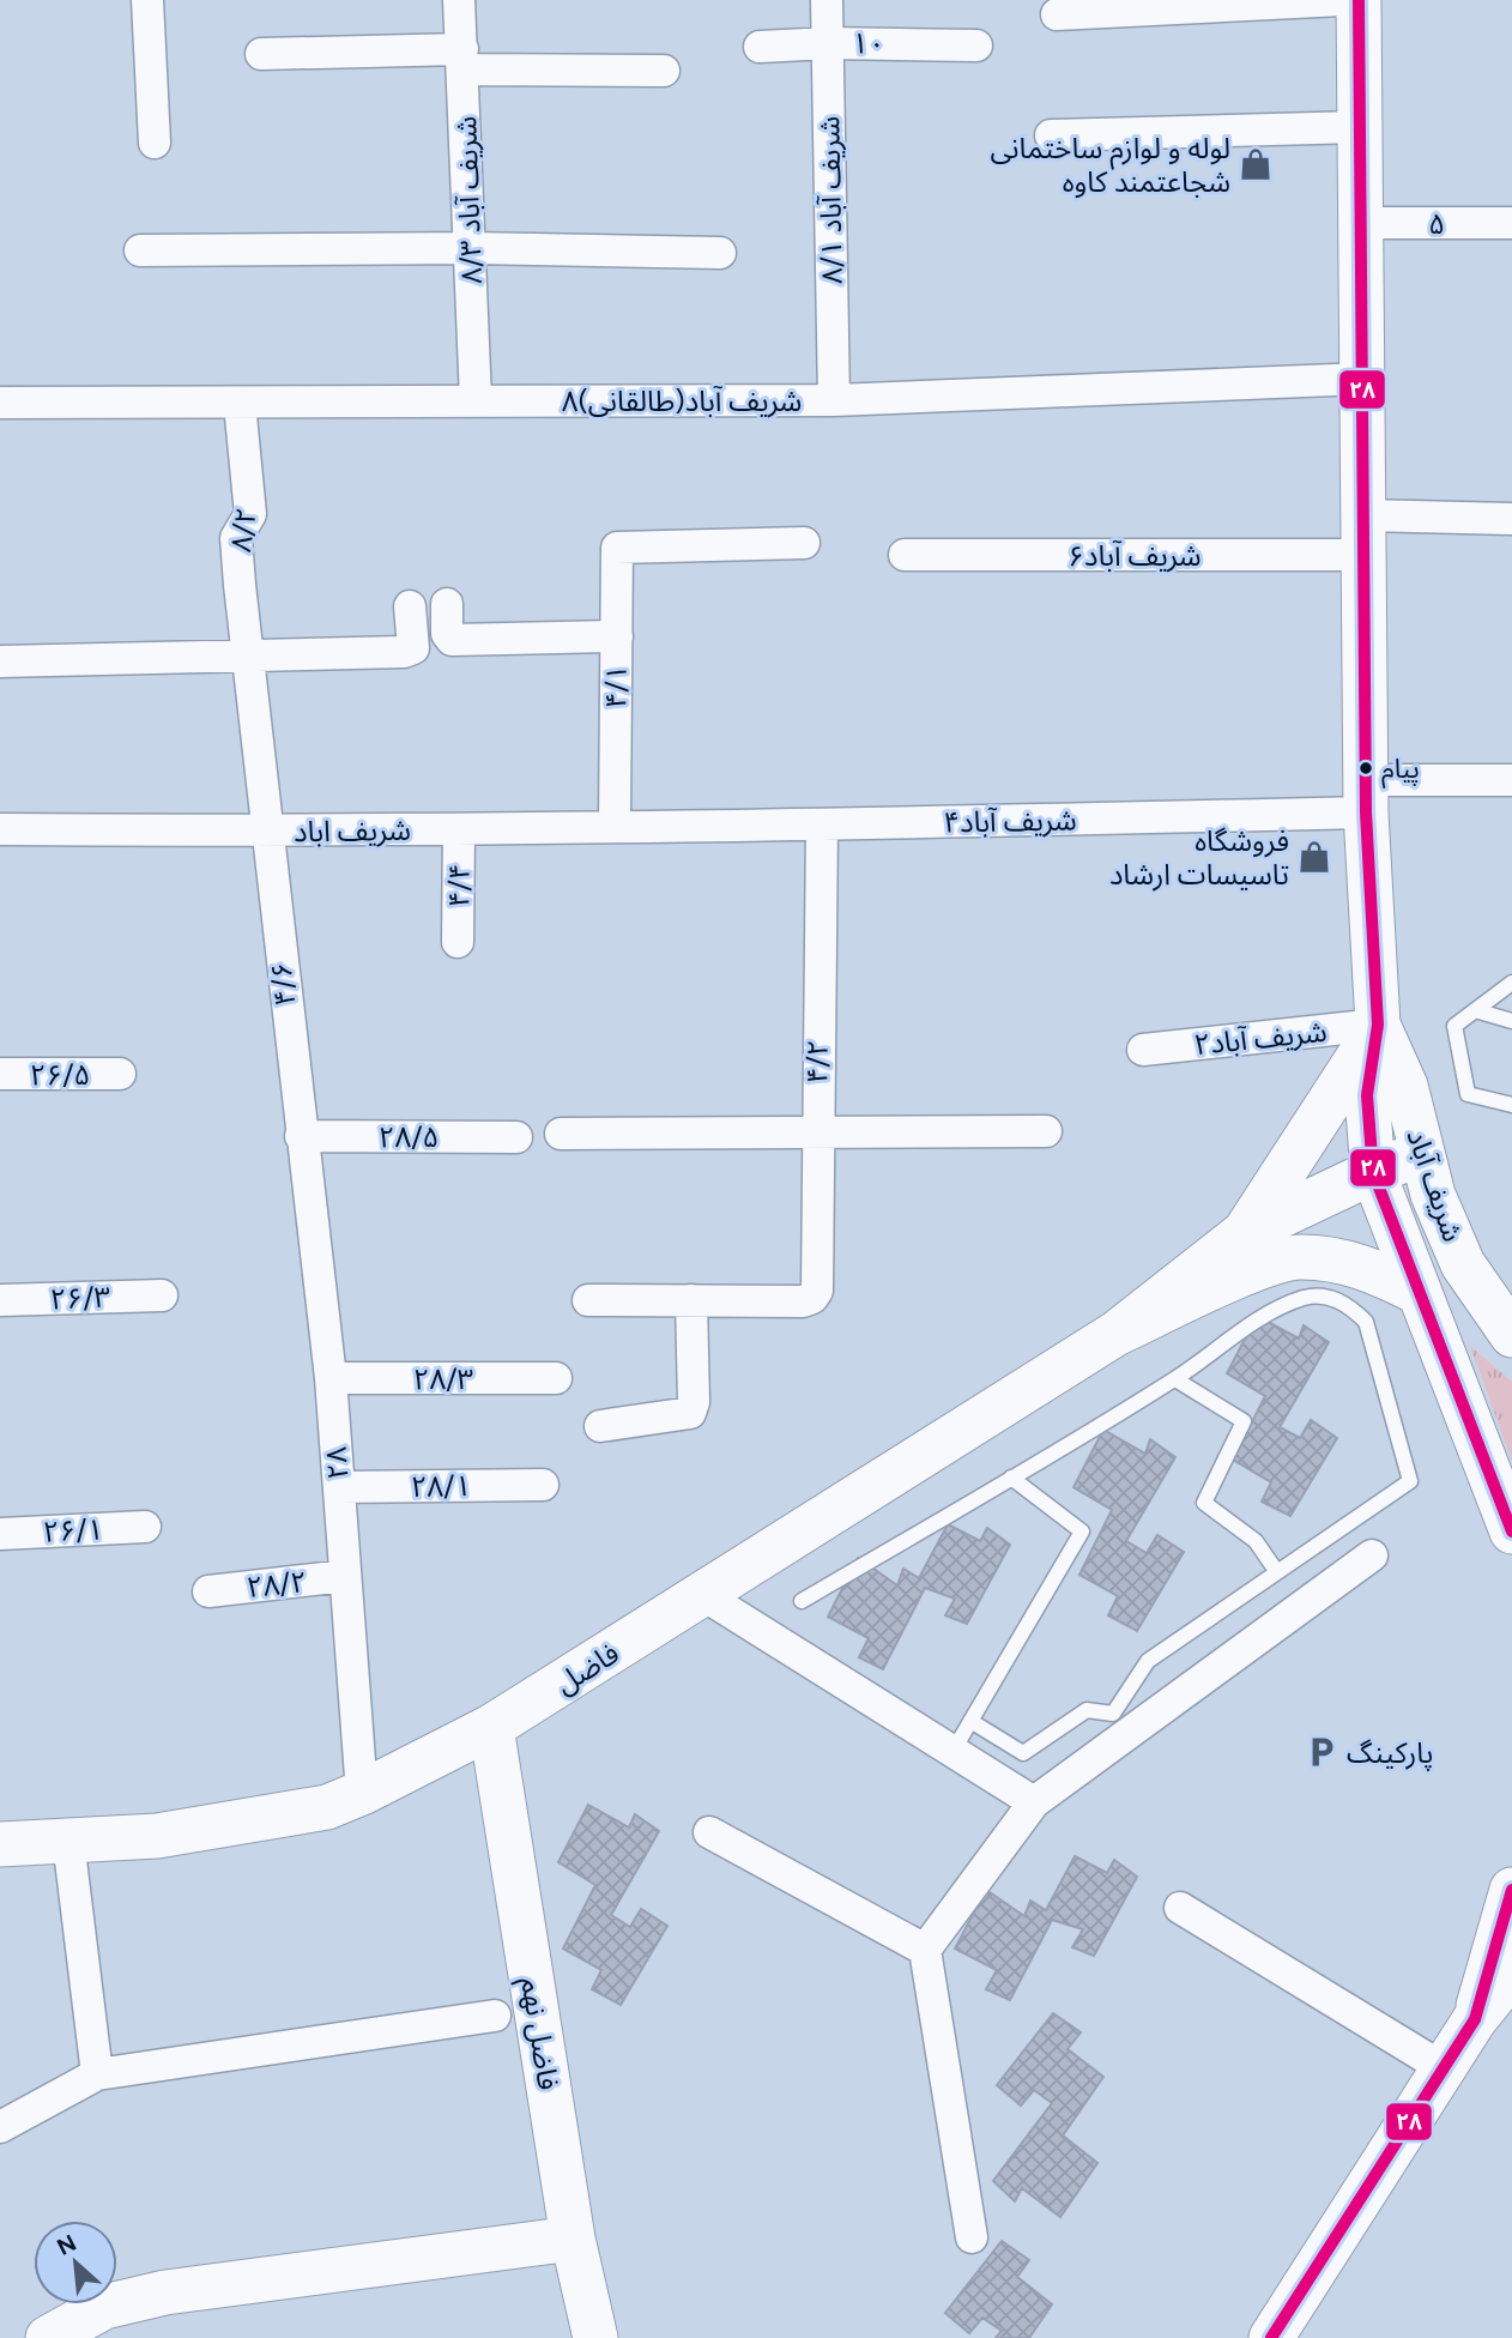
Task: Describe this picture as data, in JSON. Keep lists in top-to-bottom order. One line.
{"streets":{"main road":["شریف آباد","فاضل","فاضل نهم"],"street":["۱۰","شریف آباد ۸/۳","شریف آباد ۸/۱","۵","۸شریف آباد(طالقانی)","۸/۲","شریف آباد۶","۴/۱","۴شریف آباد","شریف اباد","۴/۴","۴/۶","شریف آباد۲","۴/۲","۲۶/۵","۲۸/۵","۲۶/۳","۲۸/۳","۲۸","۲۸/۱","۲۶/۱","۲۸/۲"]},"crossings":[["۱۰","شریف آباد ۸/۱"],["شریف آباد ۸/۳","۸شریف آباد(طالقانی)"],["شریف آباد ۸/۱","۸شریف آباد(طالقانی)"],["۸شریف آباد(طالقانی)","۸/۲"],["۸/۲","شریف اباد"],["۸/۲","۴/۶"],["۴/۱","شریف اباد"],["۴شریف آباد","شریف اباد"],["۴شریف آباد","۴/۲"],["شریف اباد","۴/۴"],["شریف اباد","۴/۶"],["۴/۶","۲۸/۵"],["۴/۶","۲۸"],["شریف آباد۲","شریف آباد"],["۲۸/۵","۲۸"],["۲۸/۳","۲۸"],["۲۸","۲۸/۱"],["۲۸","۲۸/۲"],["۲۸","فاضل"],["فاضل","فاضل نهم"]],"places":{"shop":["لوله و لوازم ساختمانی شجاعتمند کاوه","فروشگاه تاسیسات ارشاد"],"other":["پیام"],"parking":["پارکینگ"]},"lines":["transit line ۲۸"],"north":"top left"}
